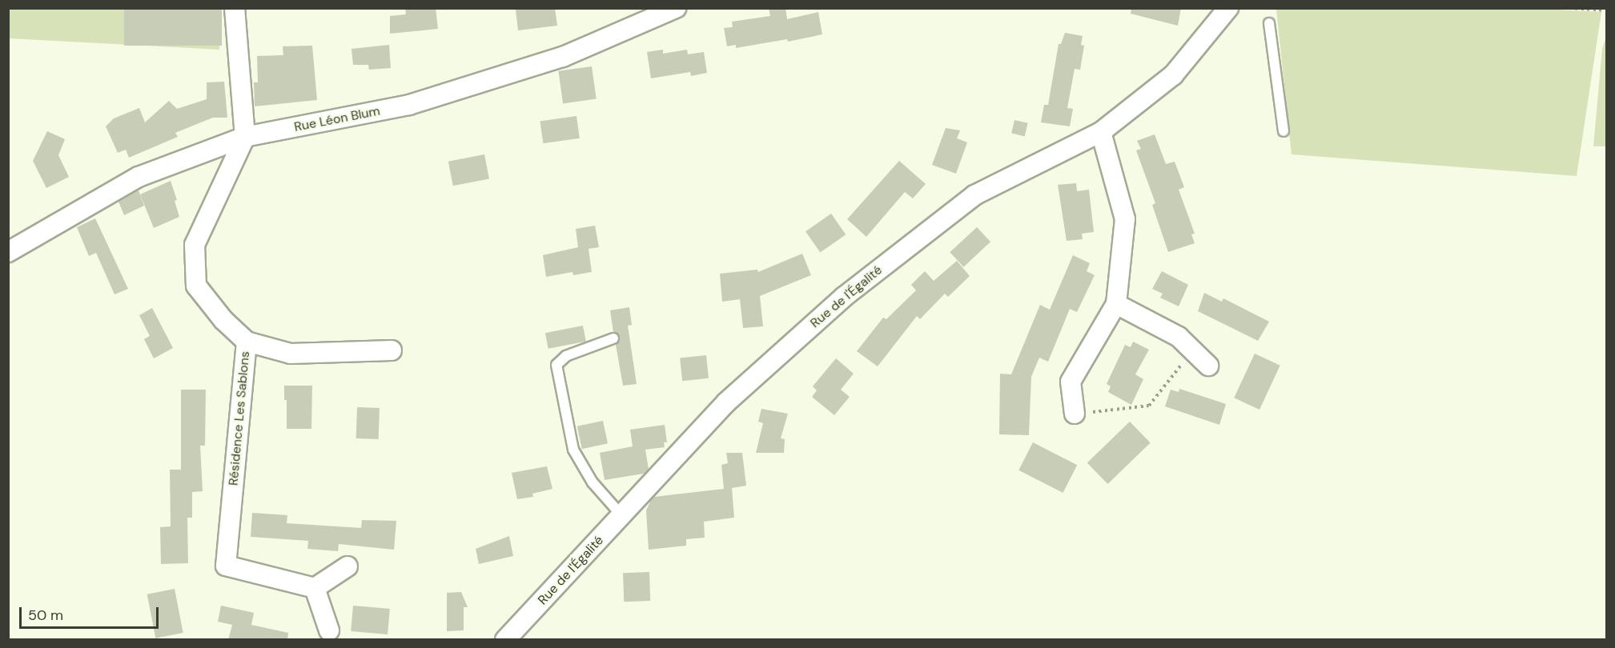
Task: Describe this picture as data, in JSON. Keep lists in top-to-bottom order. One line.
{"streets":{"street":["Rue Léon Blum","Rue de l'Égalité","Résidence Les Sablons"]},"crossings":[["Rue Léon Blum","Résidence Les Sablons"]],"scale_bar":"50 m"}
